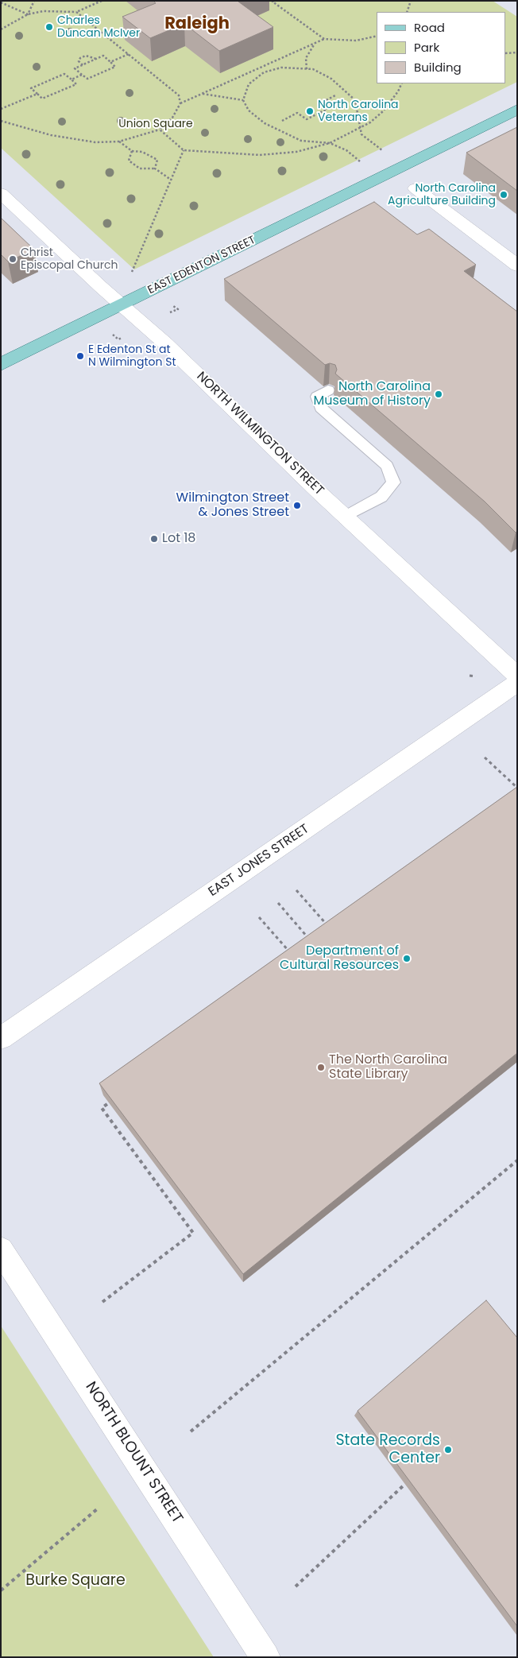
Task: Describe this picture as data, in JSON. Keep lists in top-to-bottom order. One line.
{"streets":{"main road":["EAST EDENTON STREET","NORTH WILMINGTON STREET","EAST JONES STREET","NORTH BLOUNT STREET"]},"crossings":[["EAST EDENTON STREET","NORTH WILMINGTON STREET"]],"districts":["Raleigh"],"parks":["Union Square","Burke Square"],"places":["Charles Duncan McIver","North Carolina Veterans","North Carolina Agriculture Building","Christ Episcopal Church","E Edenton St at N Wilmington St","North Carolina Museum of History","Wilmington Street & Jones Street","Lot 18","Department of Cultural Resources","The North Carolina State Library","State Records Center"],"legend":["Road","Park","Building"]}
